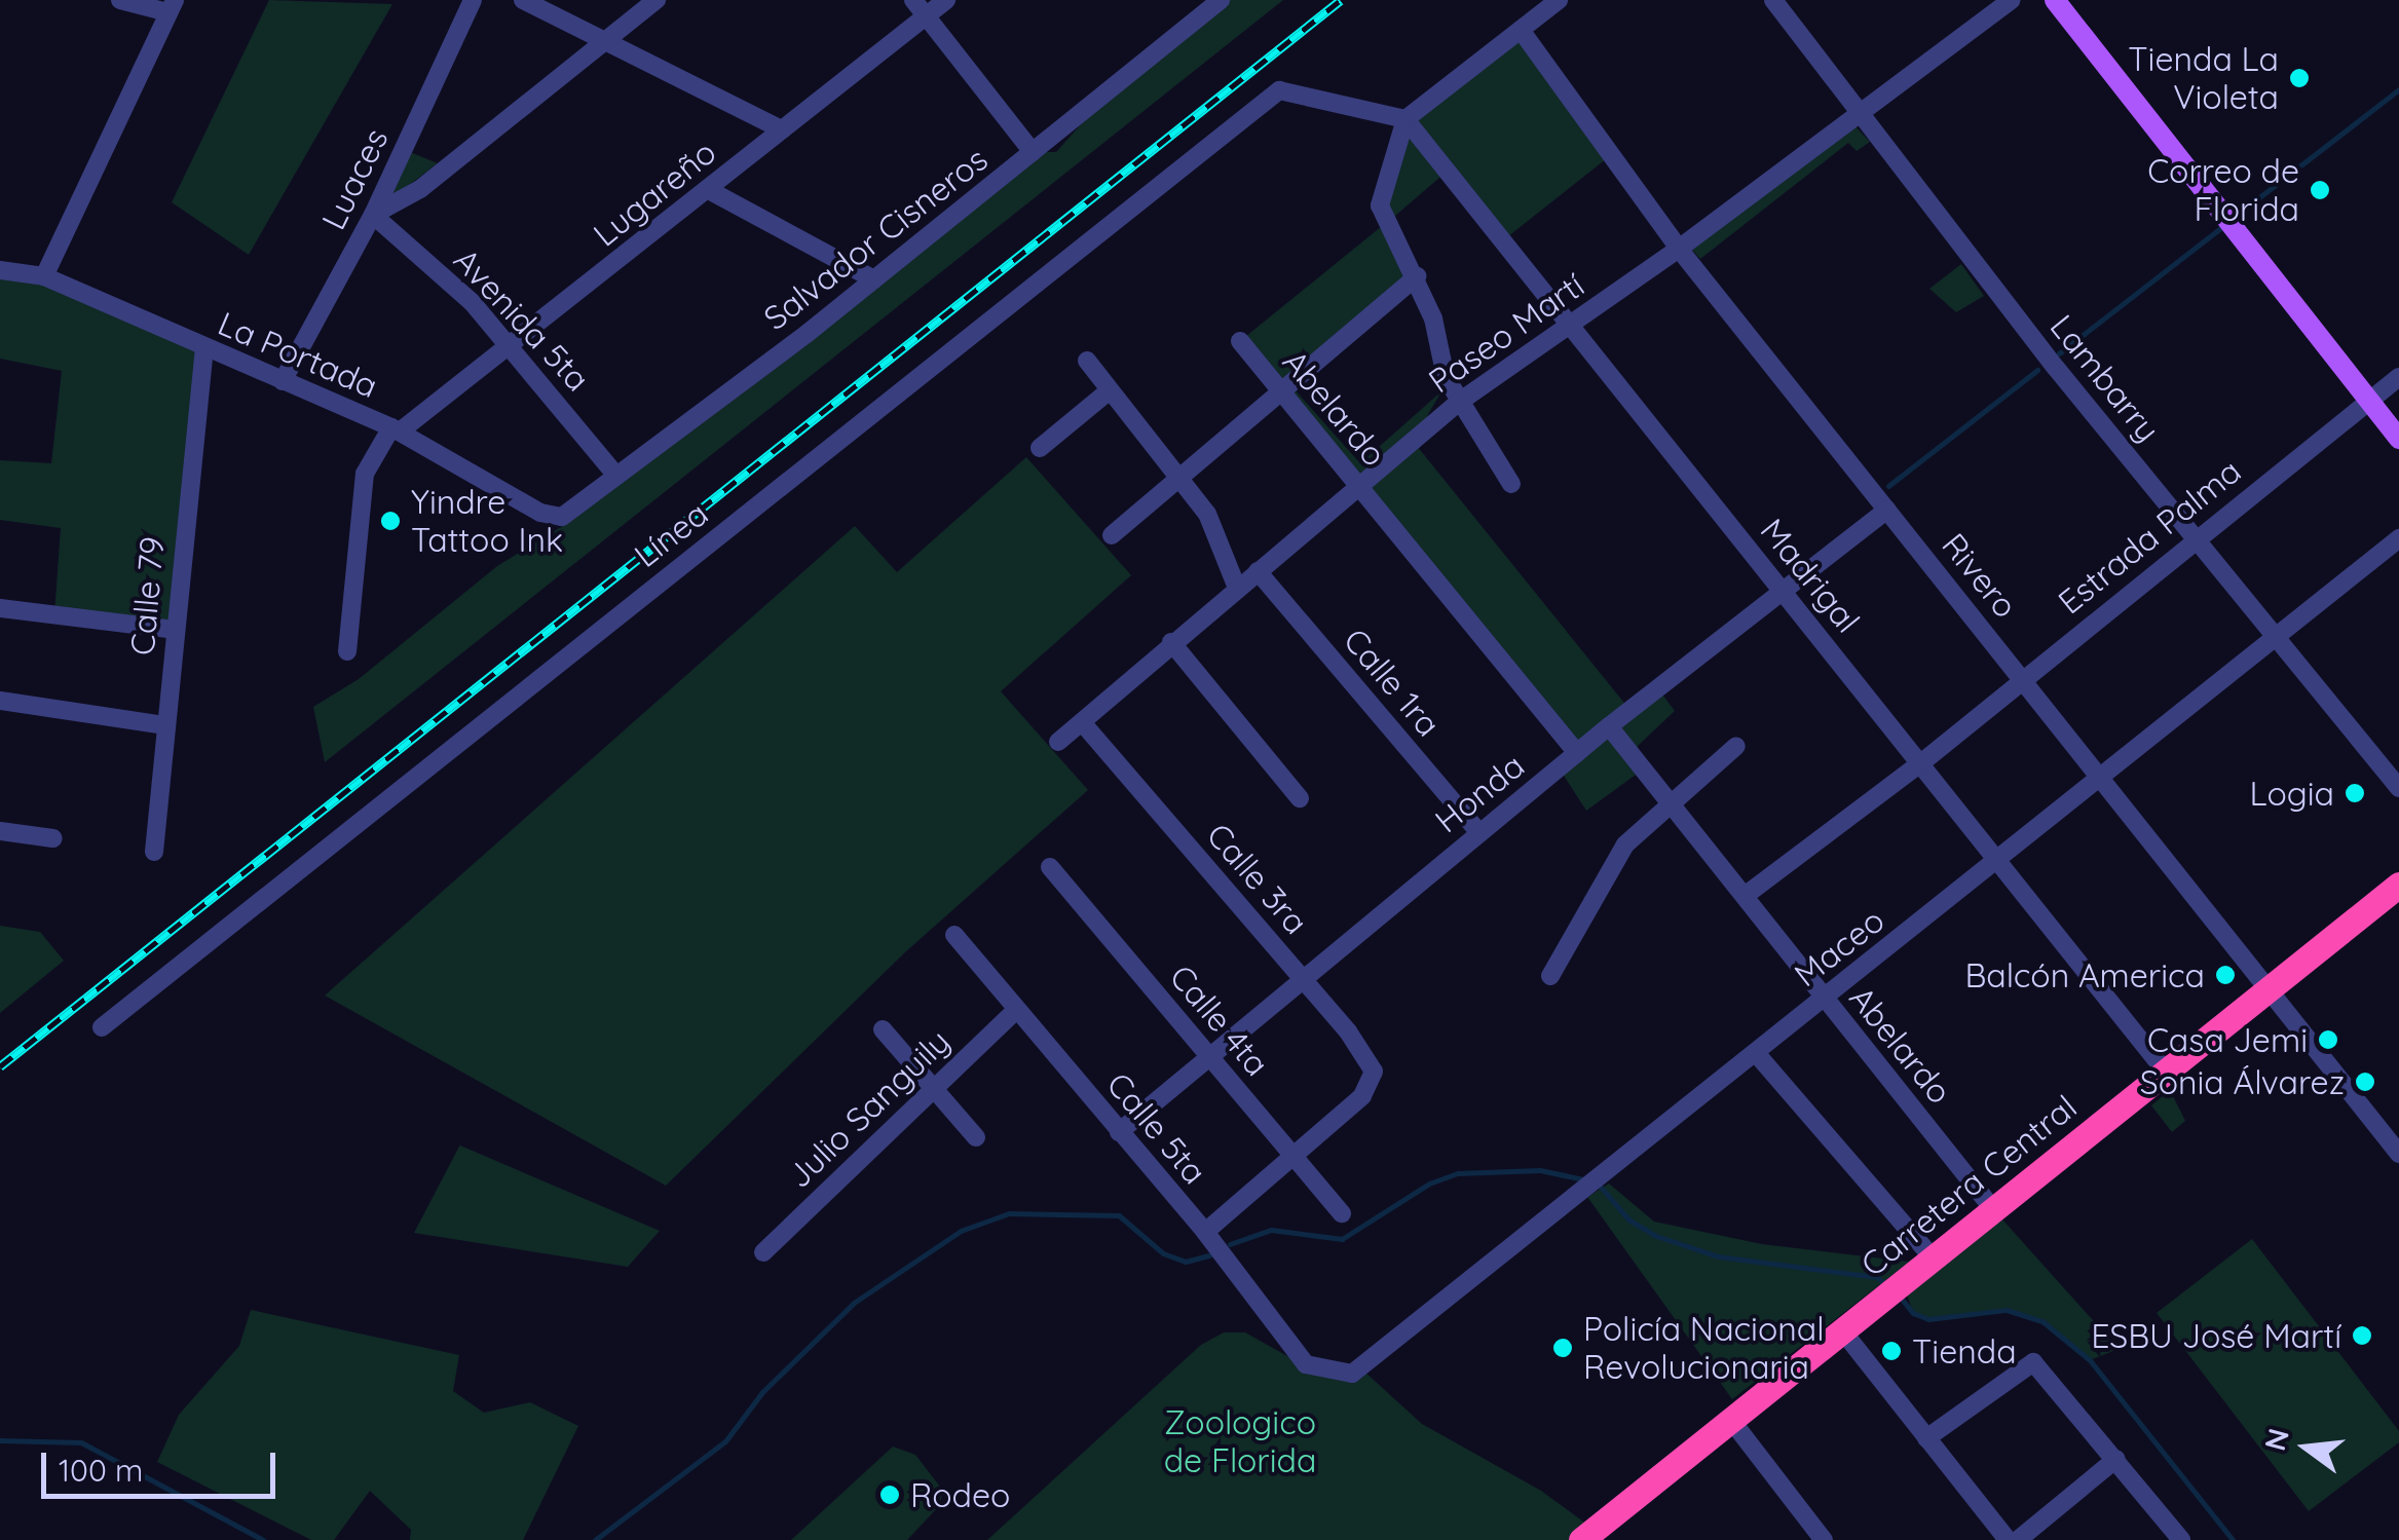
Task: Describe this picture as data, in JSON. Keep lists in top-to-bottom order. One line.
{"streets":{"highway":["Carretera Central"],"street":["Luaces","Lugareño","Salvador Cisneros","Avenida 5ta","Paseo Martí","La Portada","Lambarry","Abelardo","Línea","Estrada Palma","Madrigal","Rivero","Calle 79","Calle 1ra","Honda","Calle 3ra","Maceo","Calle 4ta","Julio Sanguily","Calle 5ta"]},"crossings":[["Luaces","Avenida 5ta"],["Luaces","La Portada"],["Lugareño","Avenida 5ta"],["Lugareño","La Portada"],["Salvador Cisneros","Avenida 5ta"],["Salvador Cisneros","La Portada"],["Paseo Martí","Lambarry"],["Paseo Martí","Abelardo"],["Paseo Martí","Madrigal"],["Paseo Martí","Rivero"],["Paseo Martí","Calle 1ra"],["Paseo Martí","Calle 3ra"],["La Portada","Calle 79"],["Lambarry","Estrada Palma"],["Lambarry","Maceo"],["Abelardo","Estrada Palma"],["Abelardo","Honda"],["Abelardo","Maceo"],["Abelardo","Carretera Central"],["Línea","Madrigal"],["Estrada Palma","Madrigal"],["Estrada Palma","Rivero"],["Madrigal","Honda"],["Madrigal","Maceo"],["Madrigal","Carretera Central"],["Rivero","Honda"],["Rivero","Maceo"],["Rivero","Carretera Central"],["Calle 1ra","Honda"],["Honda","Calle 3ra"],["Honda","Calle 4ta"],["Honda","Calle 5ta"],["Calle 3ra","Calle 4ta"],["Maceo","Calle 5ta"],["Julio Sanguily","Calle 5ta"]],"parks":["Zoologico de Florida"],"places":["Tienda La Violeta","Correo de Florida","Yindre Tattoo Ink","Logia","Balcón America","Casa Jemi","Sonia Álvarez","ESBU José Martí","Policía Nacional Revolucionaria","Tienda","Rodeo"],"scale_bar":"100 m","north":"left"}
